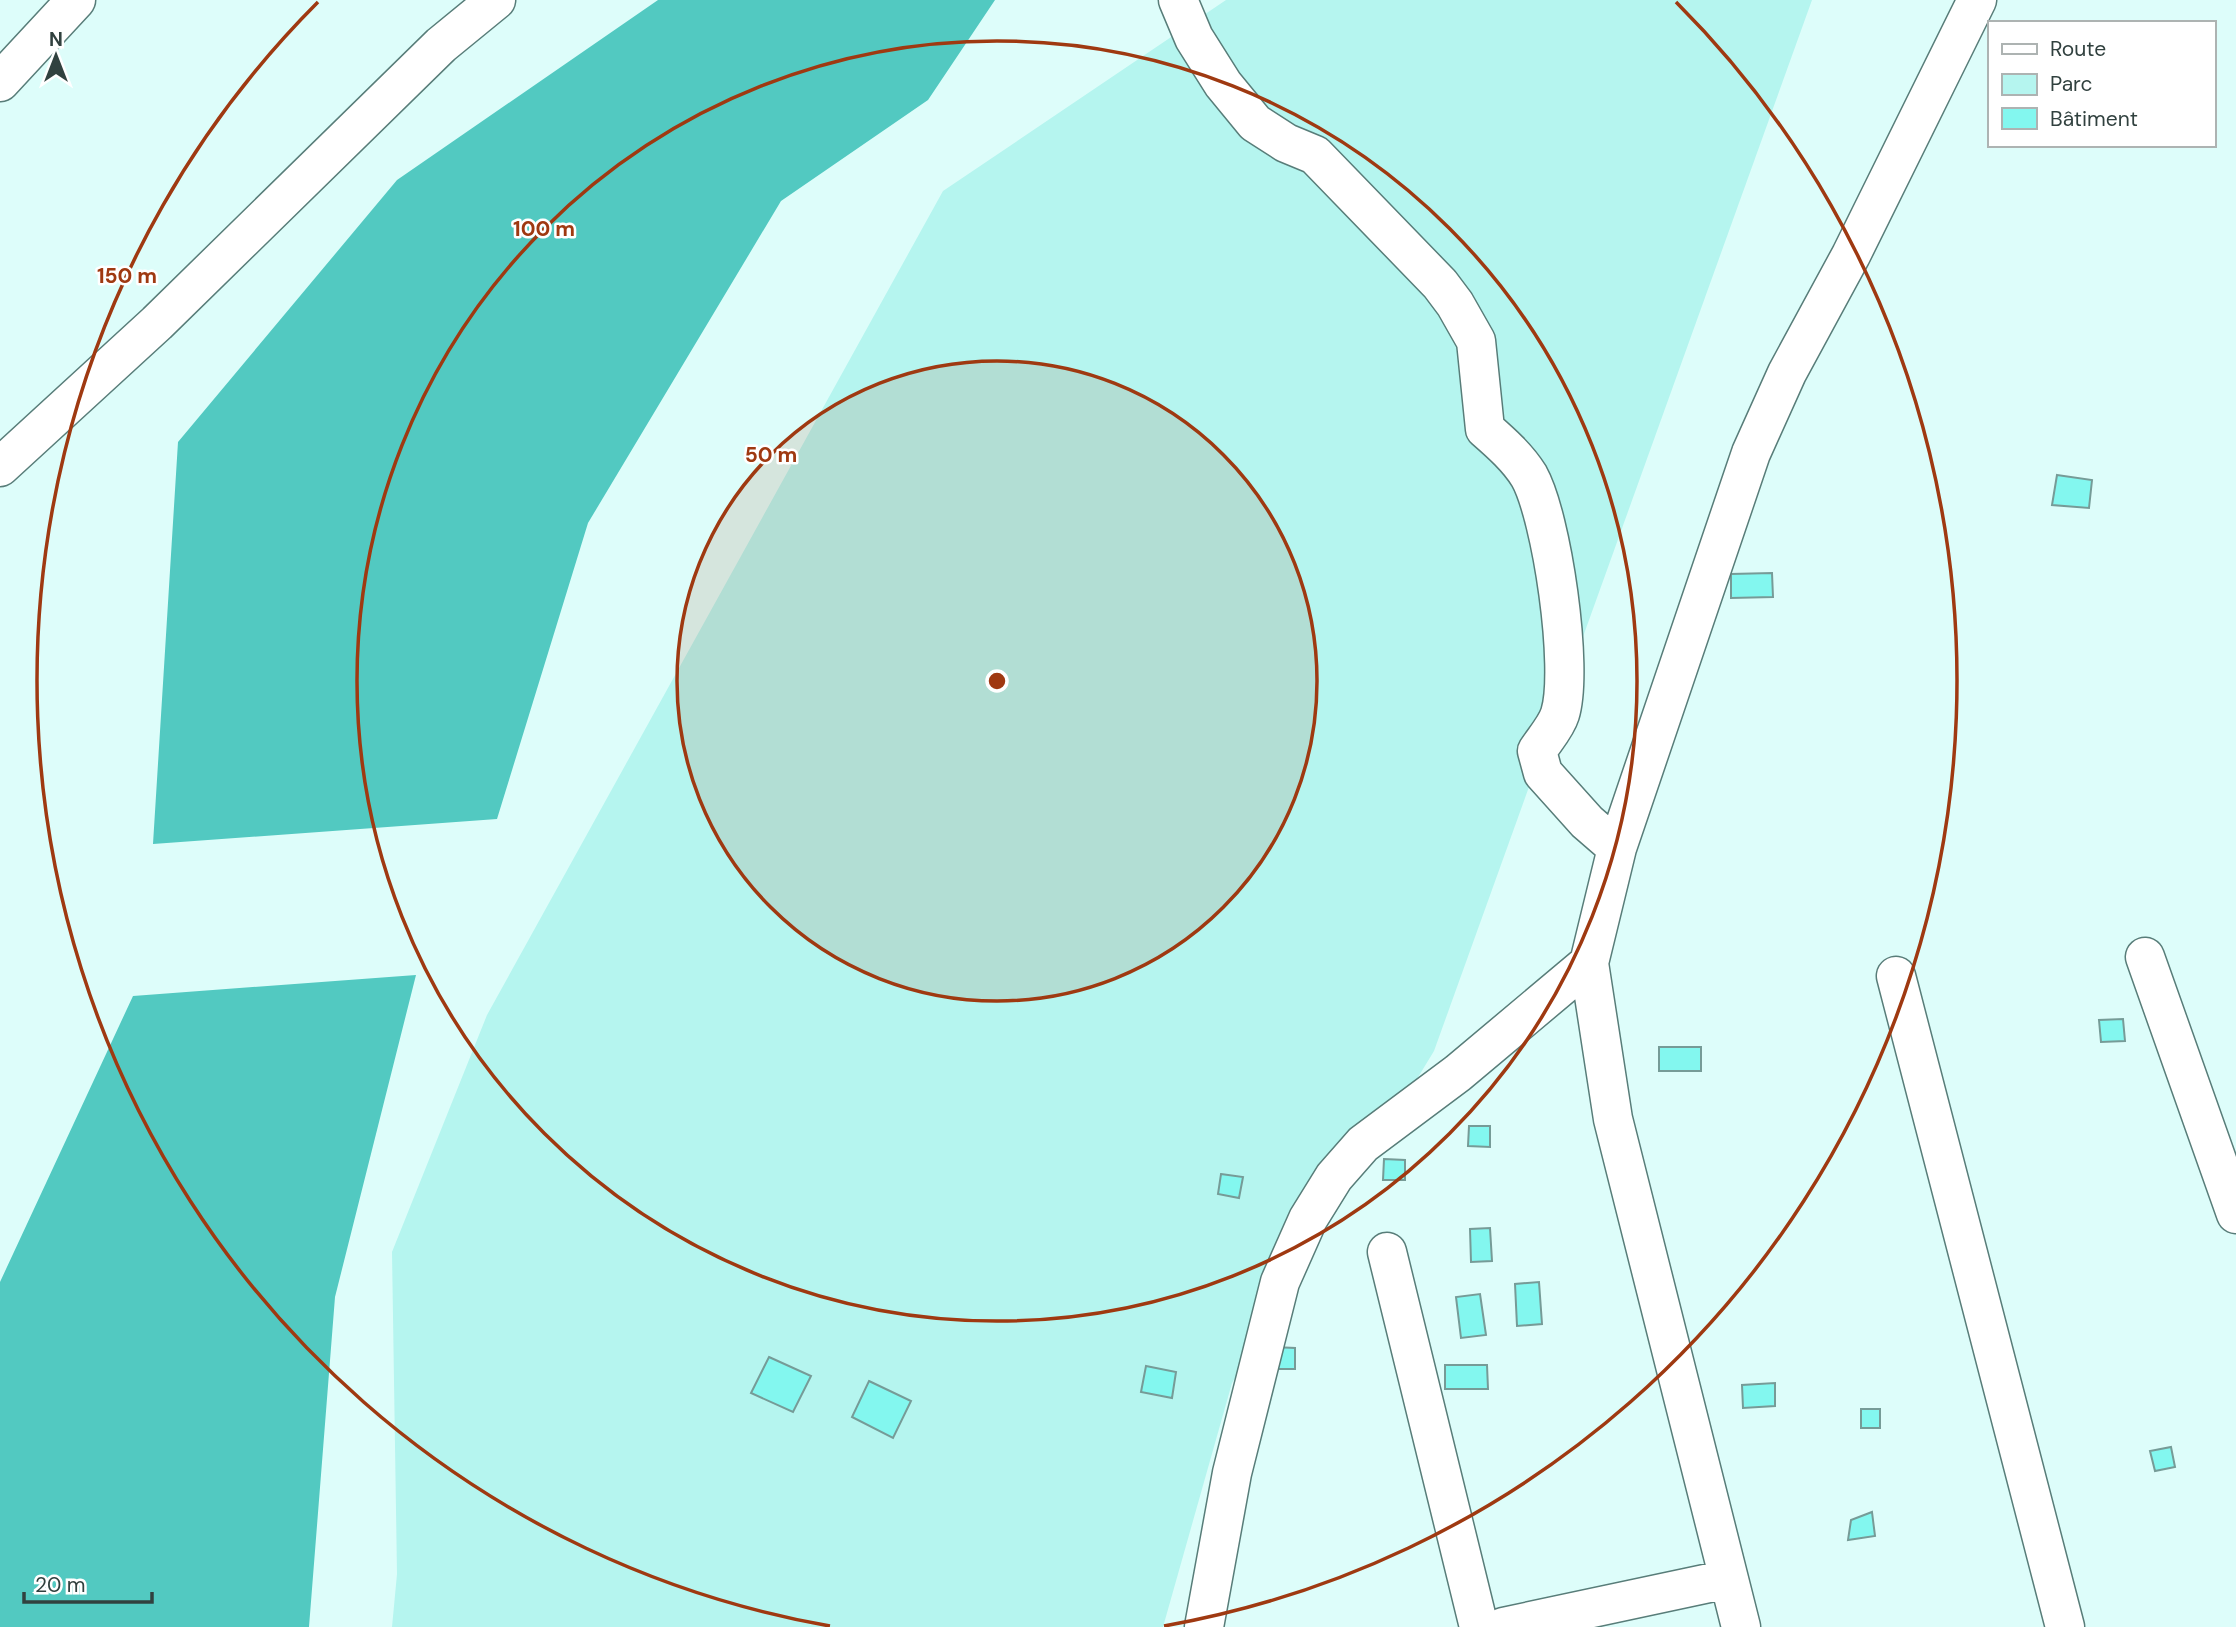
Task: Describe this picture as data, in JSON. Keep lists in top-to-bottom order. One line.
{"legend":["Route","Parc","Bâtiment"],"scale_bar":"20 m","north":"top","rings":["100 m","150 m","50 m"]}
